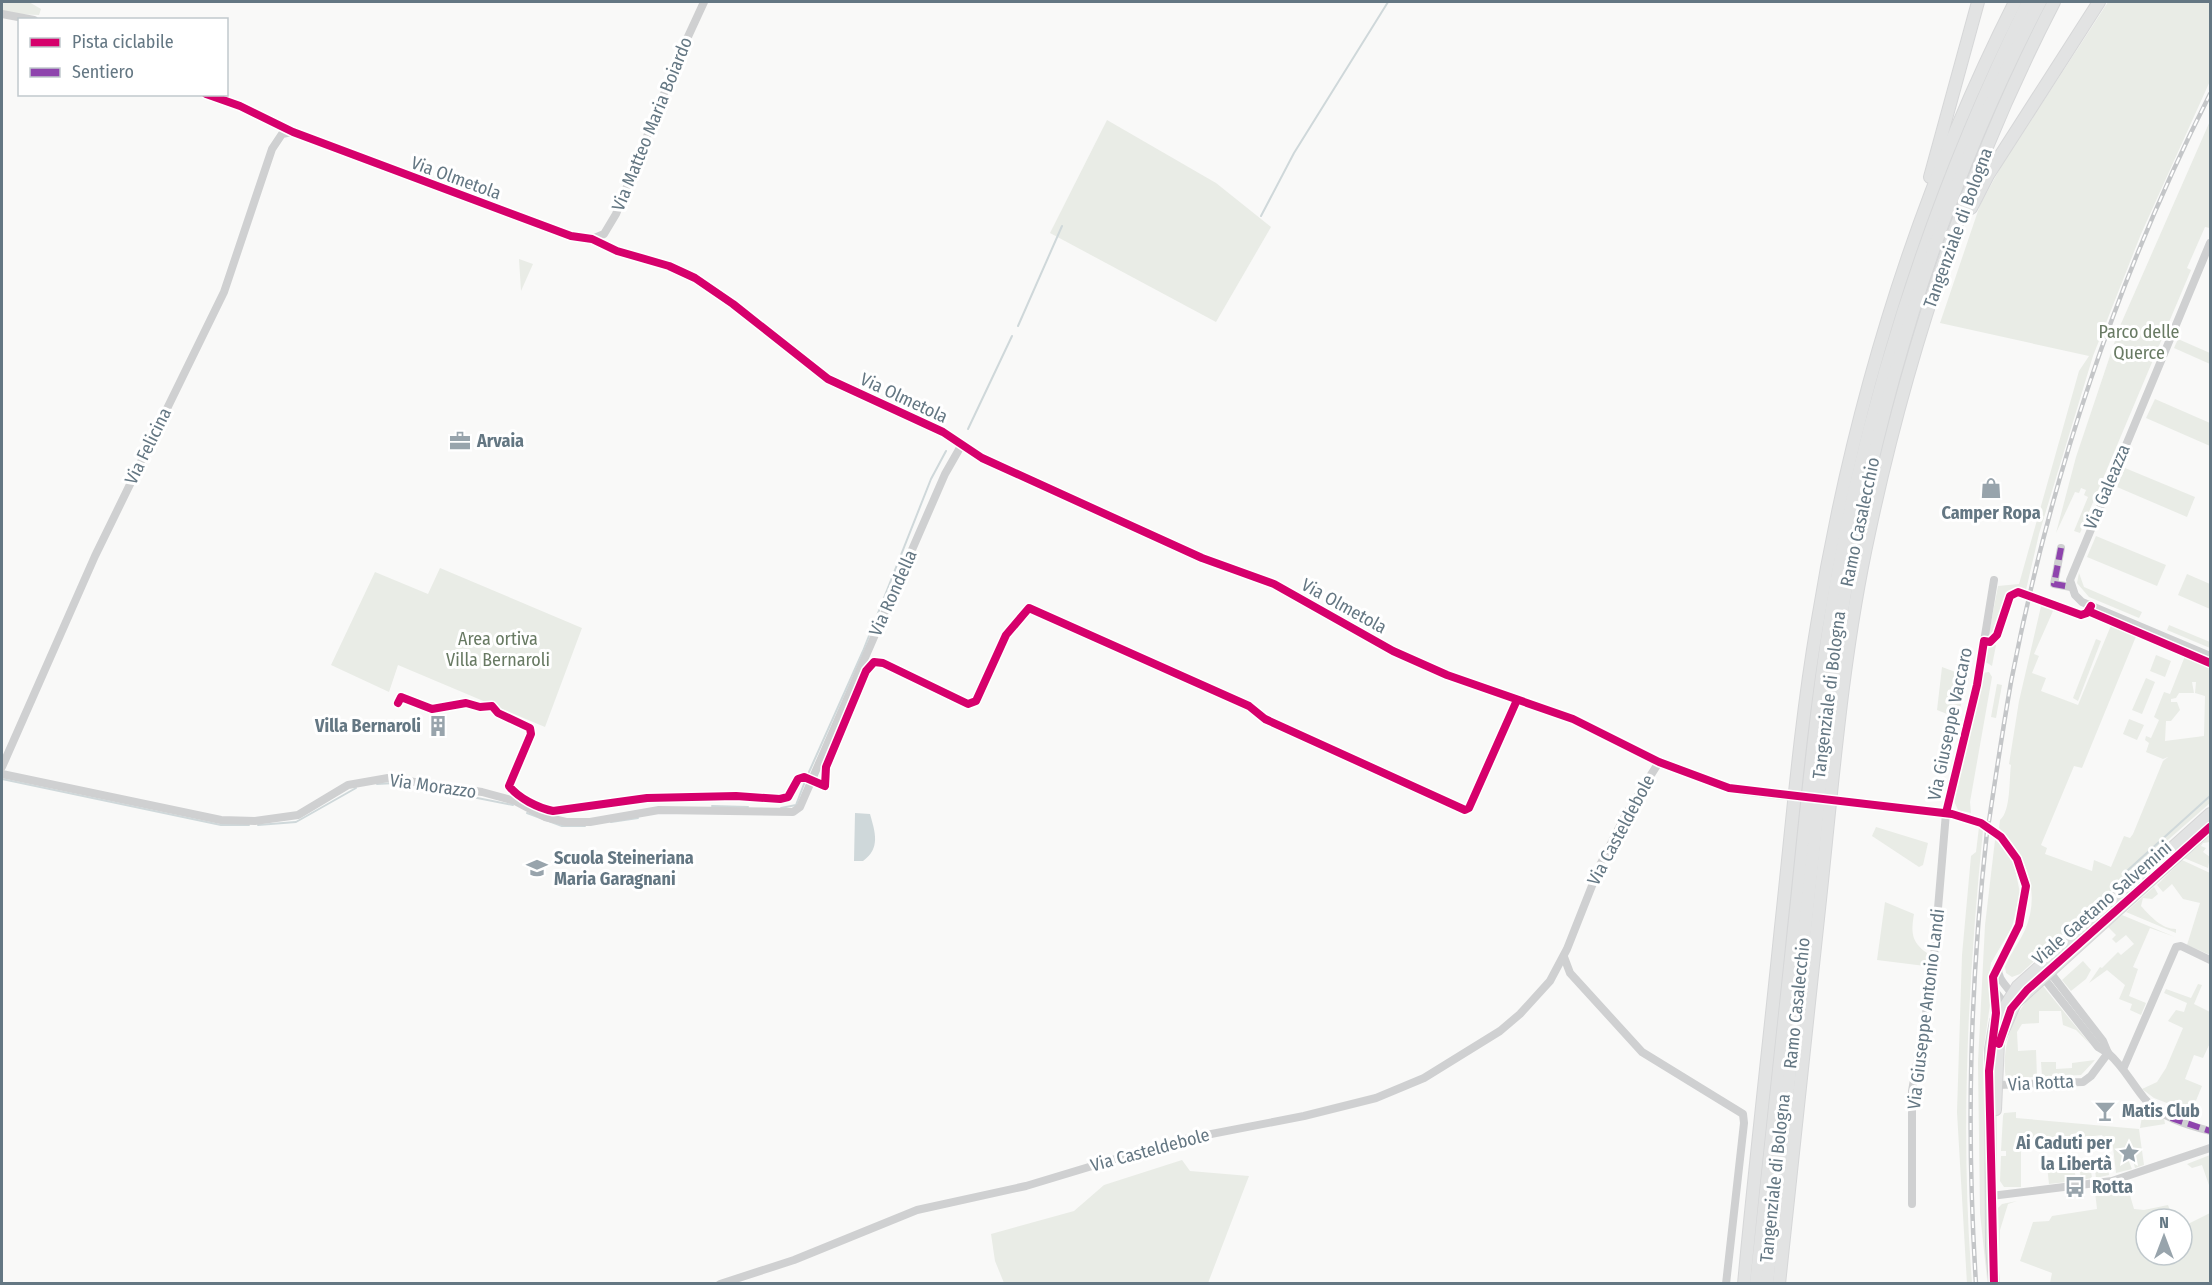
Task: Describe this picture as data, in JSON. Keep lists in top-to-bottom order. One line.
{"streets":{"highway":["Tangenziale di Bologna","Ramo Casalecchio"],"main road":["Viale Gaetano Salvemini"],"street":["Via Matteo Maria Boiardo","Via Olmetola","Via Felicina","Via Galeazza","Via Rondella","Via Giuseppe Vaccaro","Via Morazzo","Via Casteldebole","Via Giuseppe Antonio Landi","Via Rotta"]},"crossings":[["Via Matteo Maria Boiardo","Via Olmetola"],["Via Olmetola","Via Felicina"],["Via Olmetola","Via Rondella"],["Via Olmetola","Via Casteldebole"],["Via Rondella","Via Morazzo"],["Via Giuseppe Vaccaro","Via Casteldebole"],["Via Giuseppe Vaccaro","Via Giuseppe Antonio Landi"],["Via Casteldebole","Viale Gaetano Salvemini"],["Via Casteldebole","Via Giuseppe Antonio Landi"],["Viale Gaetano Salvemini","Via Rotta"]],"parks":["Parco delle Querce","Area ortiva Villa Bernaroli"],"places":{"office":["Arvaia"],"shop":["Camper Ropa"],"building":["Villa Bernaroli"],"school or university":["Scuola Steineriana Maria Garagnani"],"bar":["Matis Club"],"place":["Ai Caduti per la Libertà"],"bus stop":["Rotta"]},"legend":["Pista ciclabile","Sentiero"],"north":"top"}
